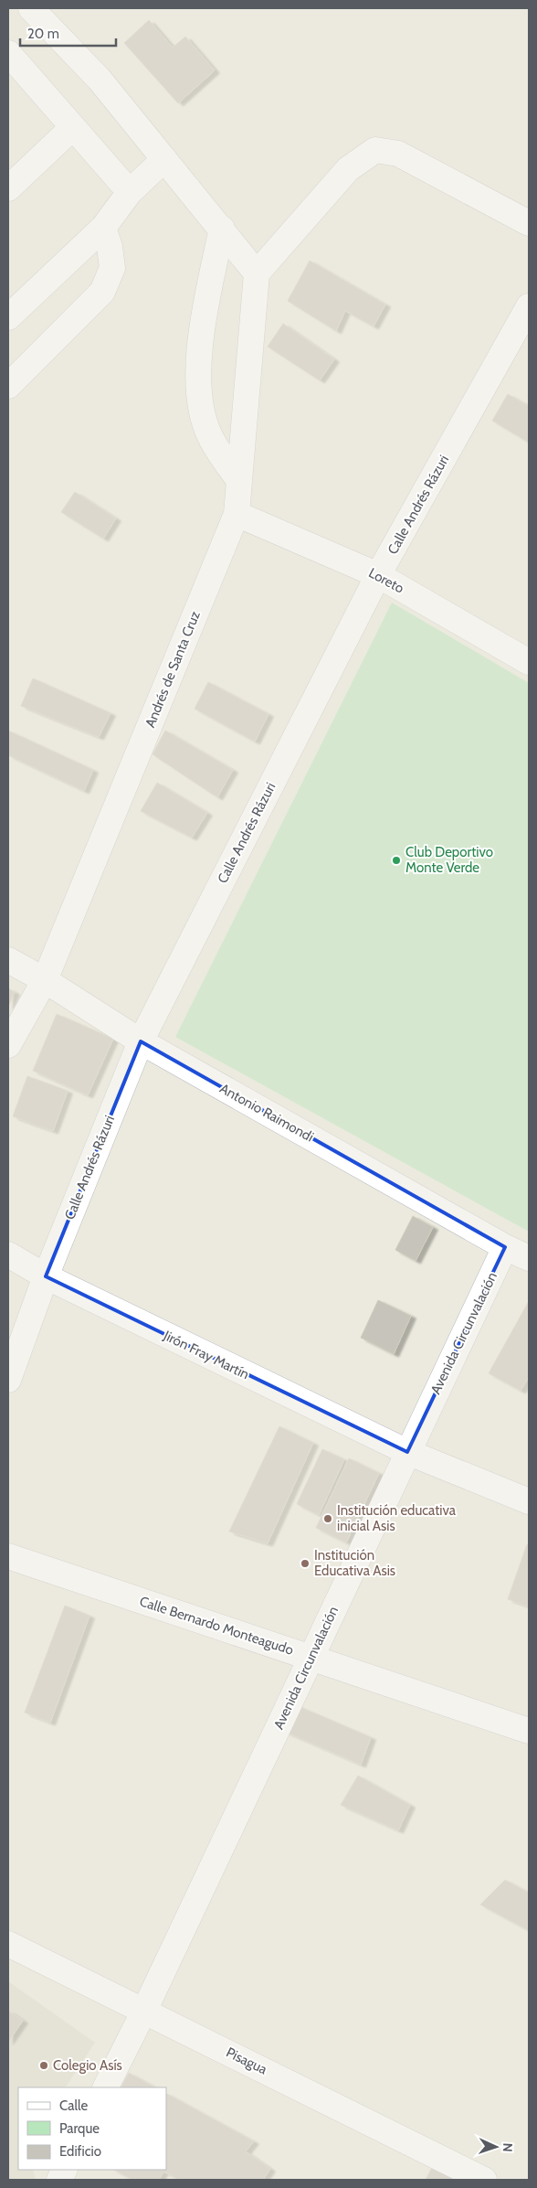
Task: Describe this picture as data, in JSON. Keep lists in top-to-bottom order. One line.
{"streets":{"street":["Calle Andrés Rázuri","Loreto","Andrés de Santa Cruz","Antonio Raimondi","Avenida Circunvalación","Jirón Fray Martín","Calle Bernardo Monteagudo","Pisagua"]},"crossings":[["Calle Andrés Rázuri","Loreto"],["Calle Andrés Rázuri","Antonio Raimondi"],["Calle Andrés Rázuri","Jirón Fray Martín"],["Loreto","Andrés de Santa Cruz"],["Andrés de Santa Cruz","Antonio Raimondi"],["Antonio Raimondi","Avenida Circunvalación"],["Avenida Circunvalación","Jirón Fray Martín"],["Avenida Circunvalación","Calle Bernardo Monteagudo"],["Avenida Circunvalación","Pisagua"]],"places":["Club Deportivo Monte Verde","Institución educativa inicial Asis","Institución Educativa Asis","Colegio Asís"],"legend":["Calle","Parque","Edificio"],"scale_bar":"20 m","north":"right"}
